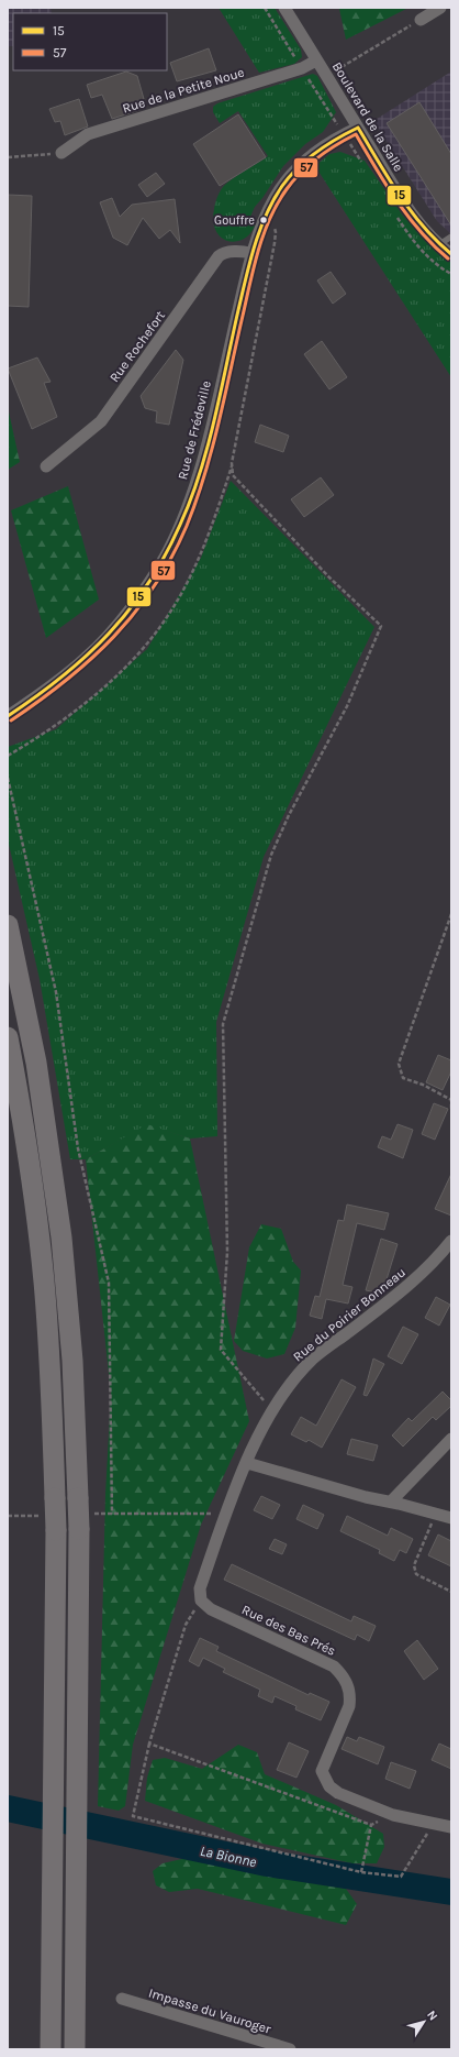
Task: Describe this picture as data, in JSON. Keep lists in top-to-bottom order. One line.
{"streets":{"street":["Rue de la Petite Noue","Boulevard de la Salle","Rue Rochefort","Rue de Frédeville","Rue du Poirier Bonneau","Rue des Bas Prés","Impasse du Vauroger"]},"crossings":[["Rue de la Petite Noue","Boulevard de la Salle"],["Boulevard de la Salle","Rue de Frédeville"],["Rue Rochefort","Rue de Frédeville"]],"water":["La Bionne"],"places":["Gouffre"],"lines":["transit line 15","transit line 57"],"legend":["15","57"],"north":"top right"}
